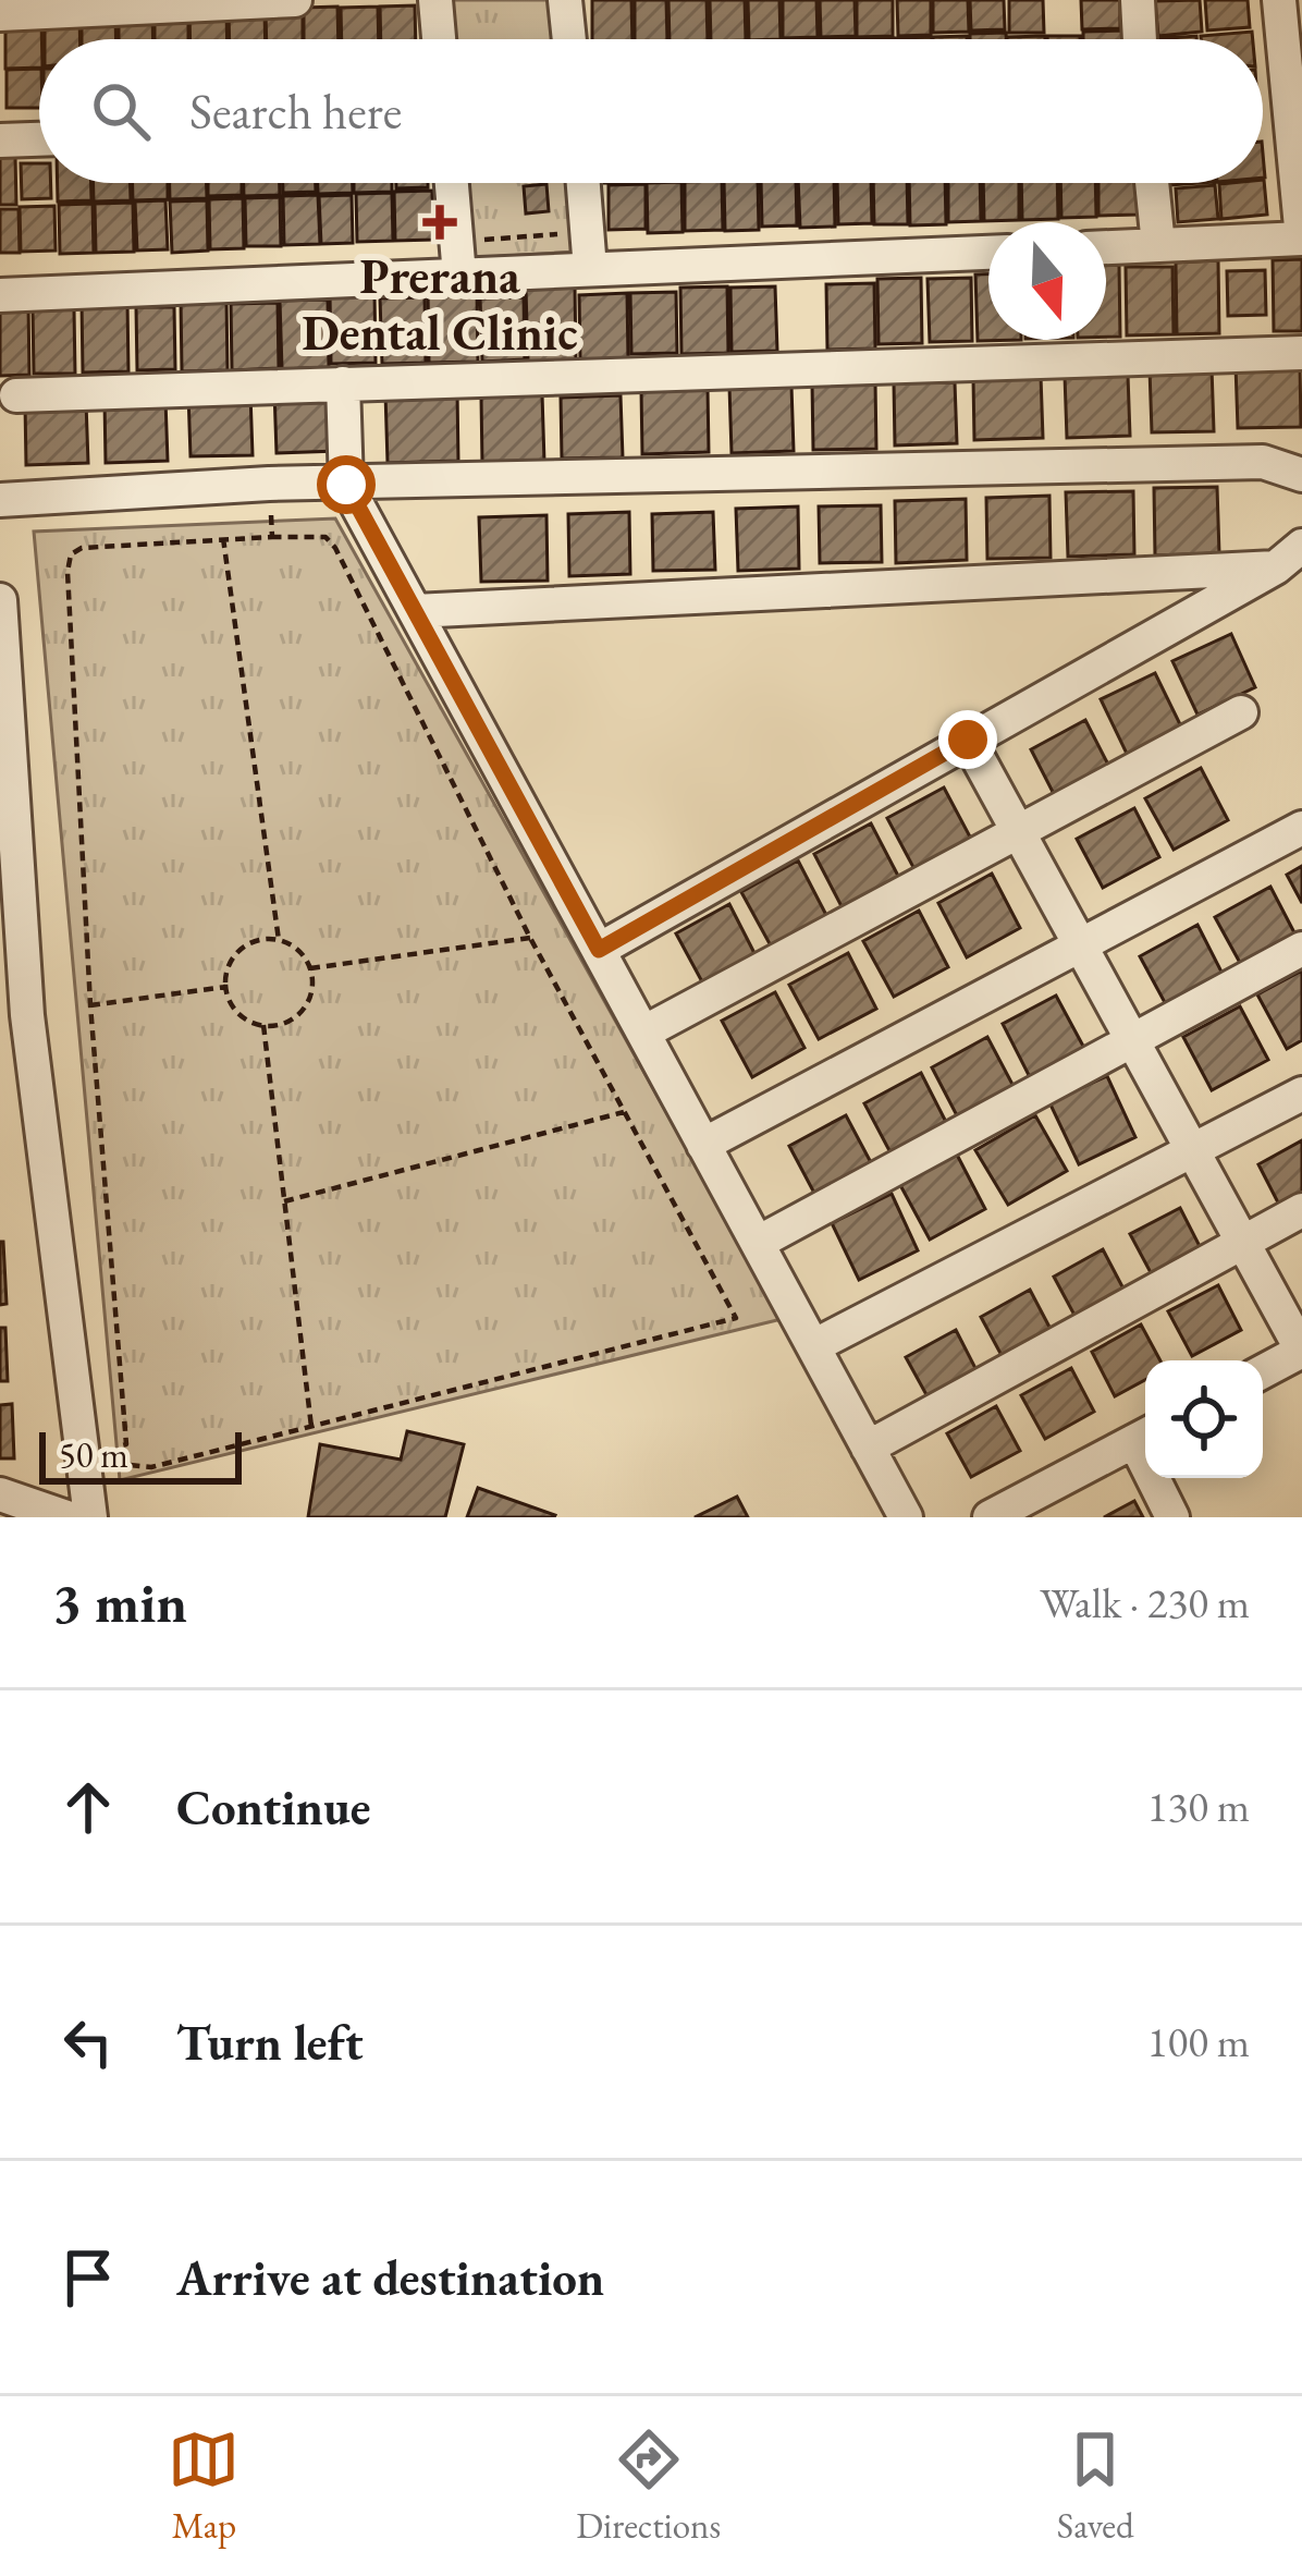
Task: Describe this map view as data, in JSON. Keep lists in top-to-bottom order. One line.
{"places":{"health":["Prerana Dental Clinic"]},"scale_bar":"50 m","north":"bottom","page":{"search":"Search here","scale":"50 m","heading":["3 min","Walk · 230 m"],"list":[["Continue","130 m"],["Turn left","100 m"],"Arrive at destination"],"nav":["Map","Directions","Saved"]}}
